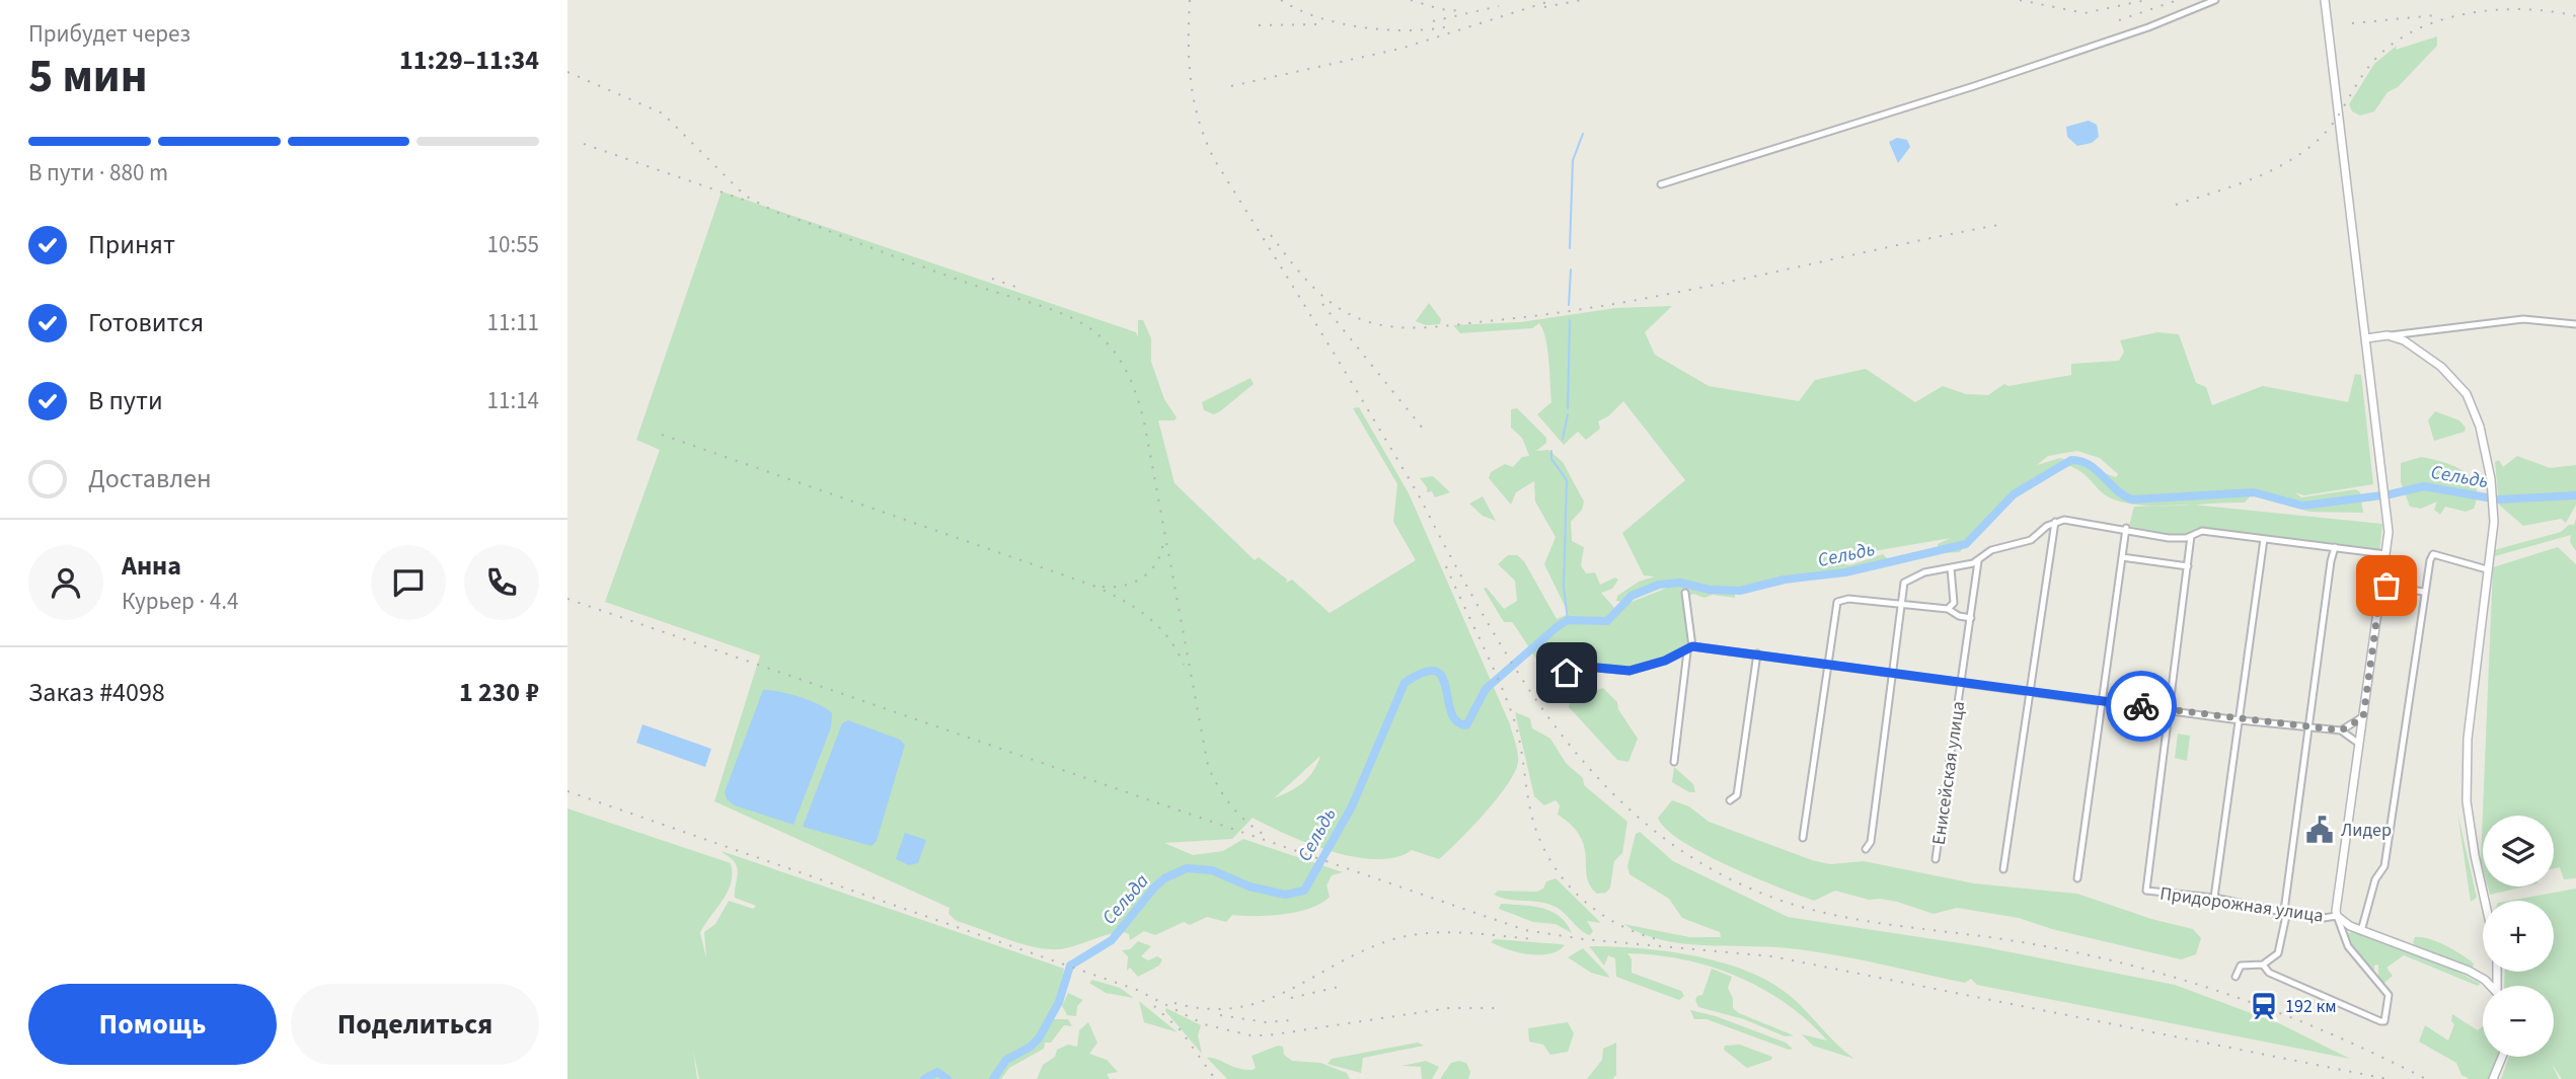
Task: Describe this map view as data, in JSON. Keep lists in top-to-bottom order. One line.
{"streets":{"street":["Енисейская улица","Придорожная улица"]},"water":["Сельдь","Сельда"],"places":{"public building":["Лидер"],"station":["192 км"]},"page":{"heading":["5 мин","Прибудет через","11:29–11:34"],"panel":["Анна","Курьер · 4.4","Заказ #4098","1 230 ₽"],"bar":"В пути · 880 m","list":[["Принят","10:55"],["Готовится","11:11"],["В пути","11:14"],"Доставлен"],"map_buttons":["+","−"],"buttons":["Помощь","Поделиться"]}}
